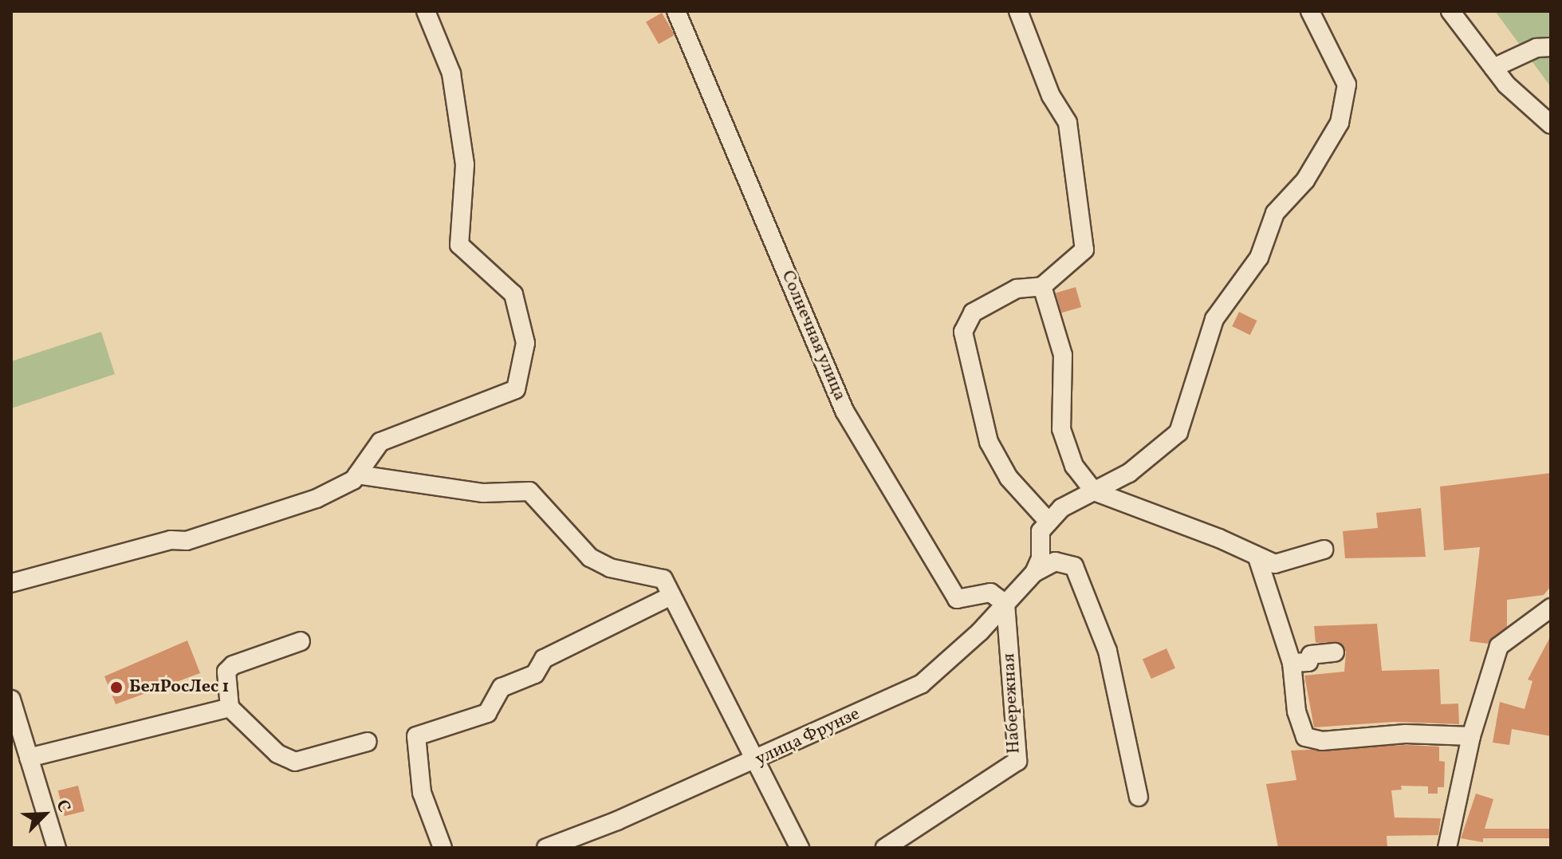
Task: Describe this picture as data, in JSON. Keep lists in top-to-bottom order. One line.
{"streets":{"street":["Солнечная улица","Набережная","улица Фрунзе"]},"crossings":[["Солнечная улица","Набережная"],["Солнечная улица","улица Фрунзе"],["Набережная","улица Фрунзе"]],"places":["БелРосЛес 1"],"north":"top right"}
